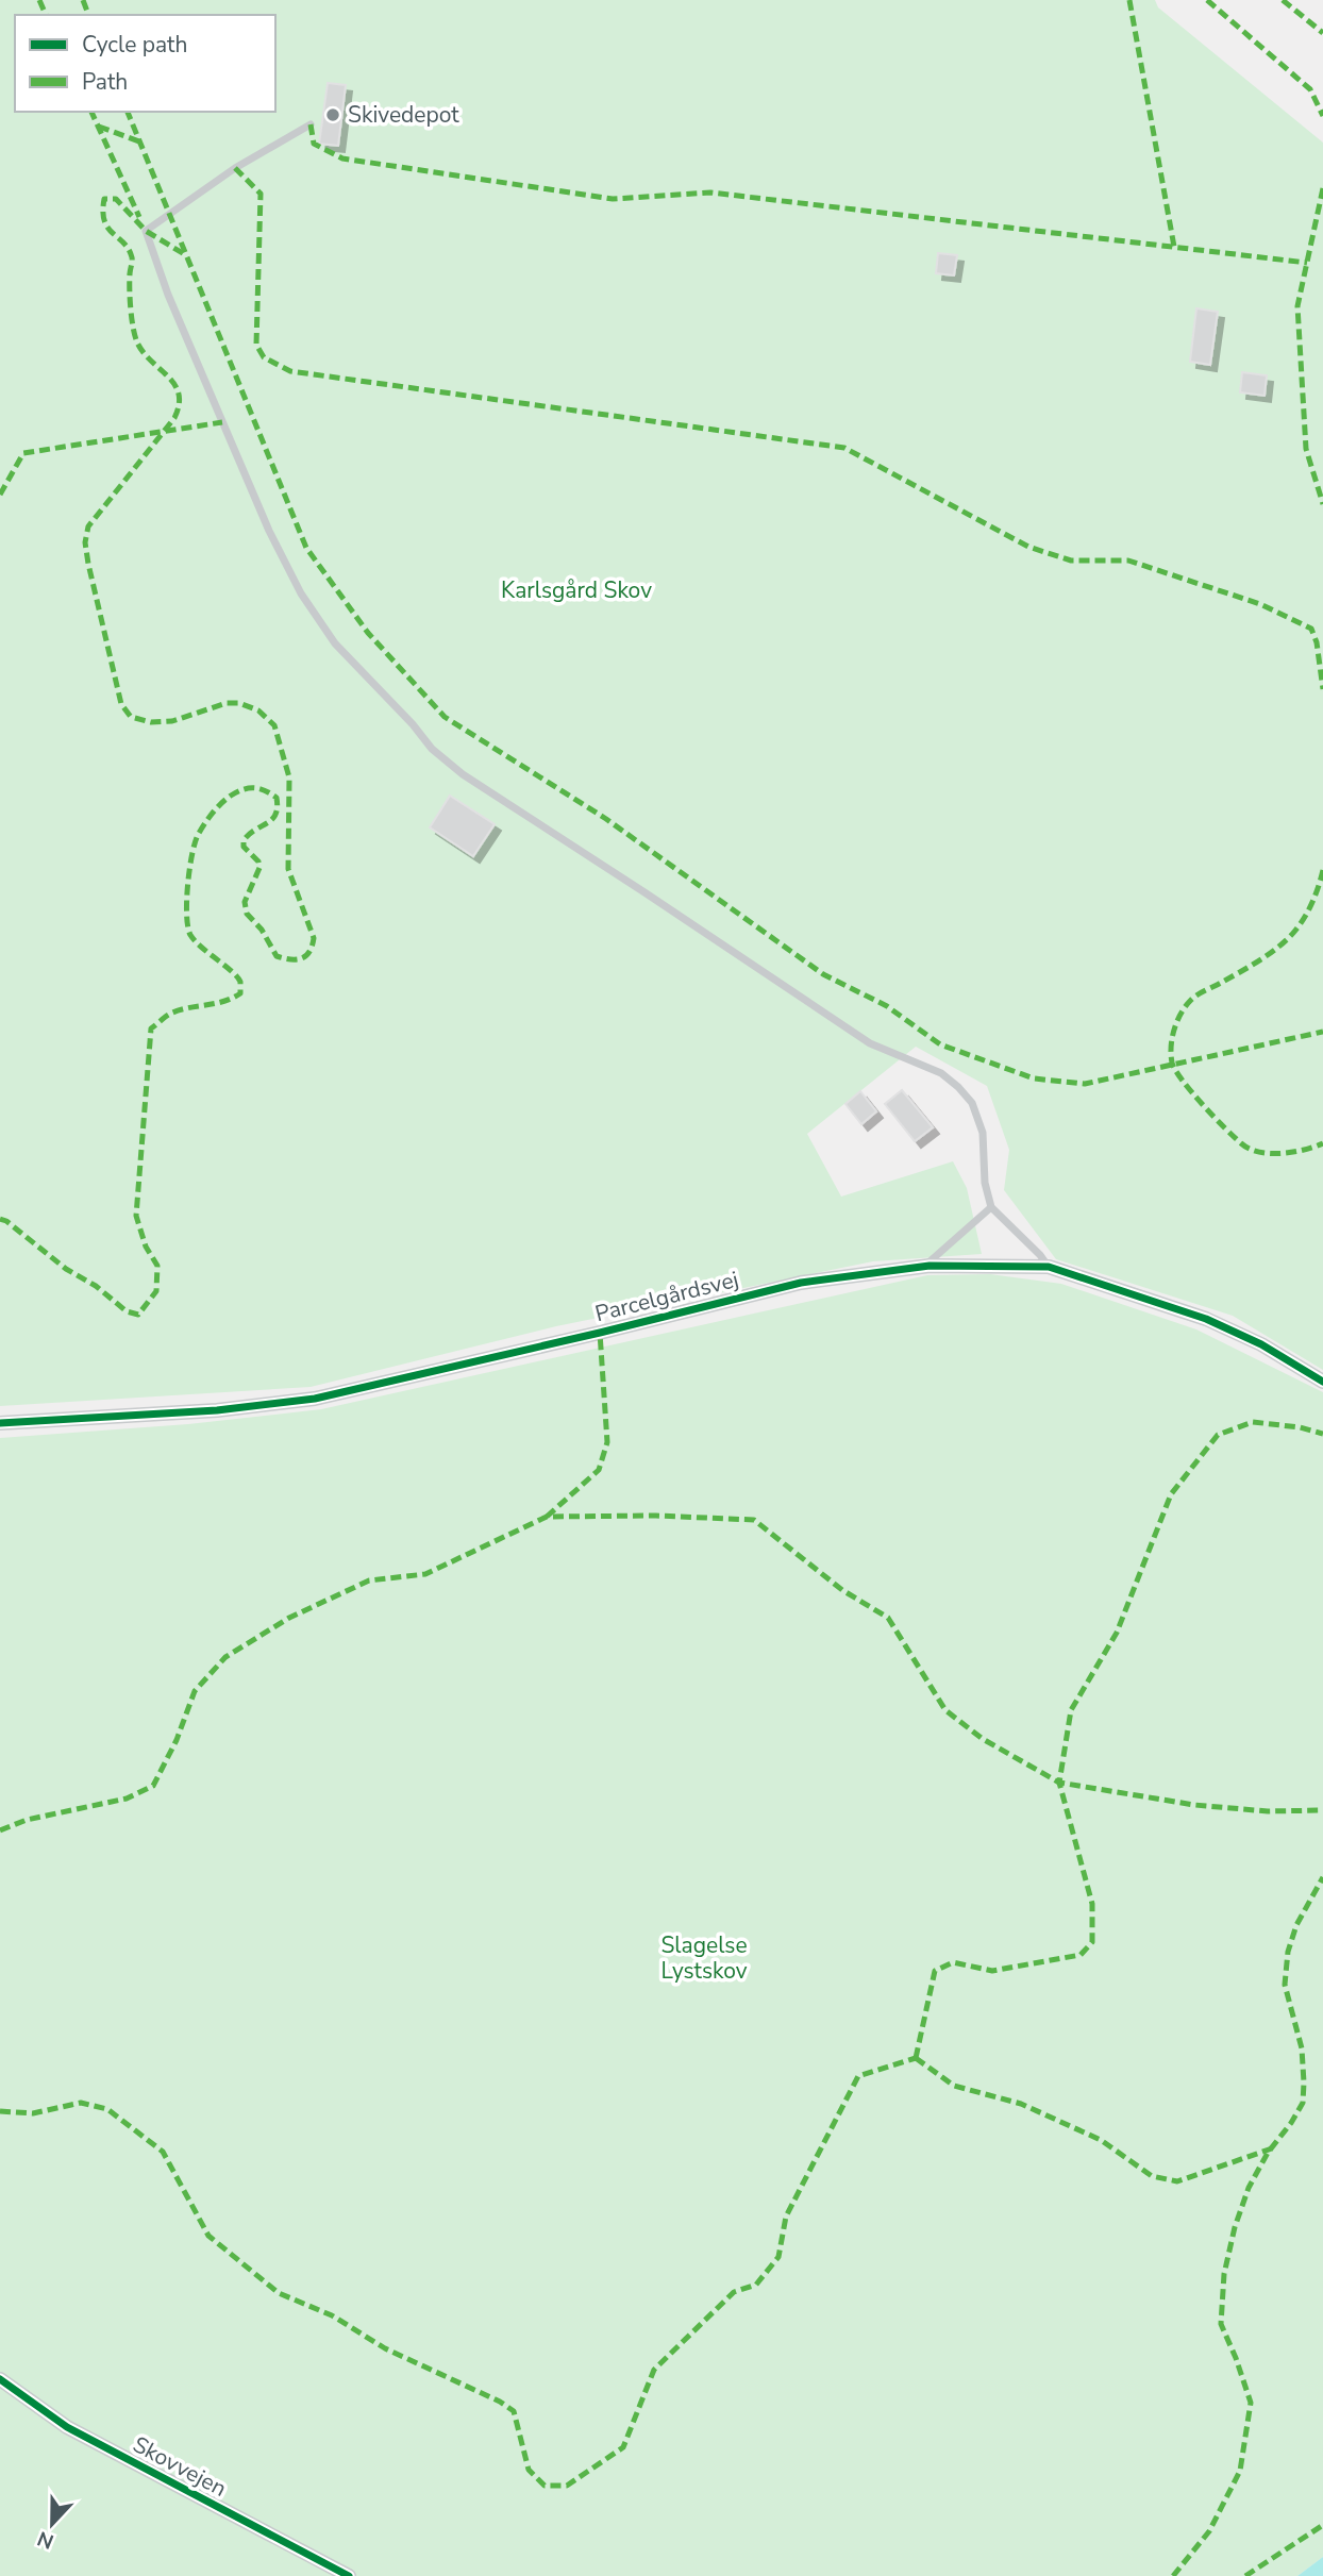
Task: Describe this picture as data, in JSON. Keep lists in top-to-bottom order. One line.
{"streets":{"street":["Parcelgårdsvej","Skovvejen"]},"parks":["Karlsgård Skov","Slagelse Lystskov"],"places":["Skivedepot"],"legend":["Cycle path","Path"],"north":"bottom"}
